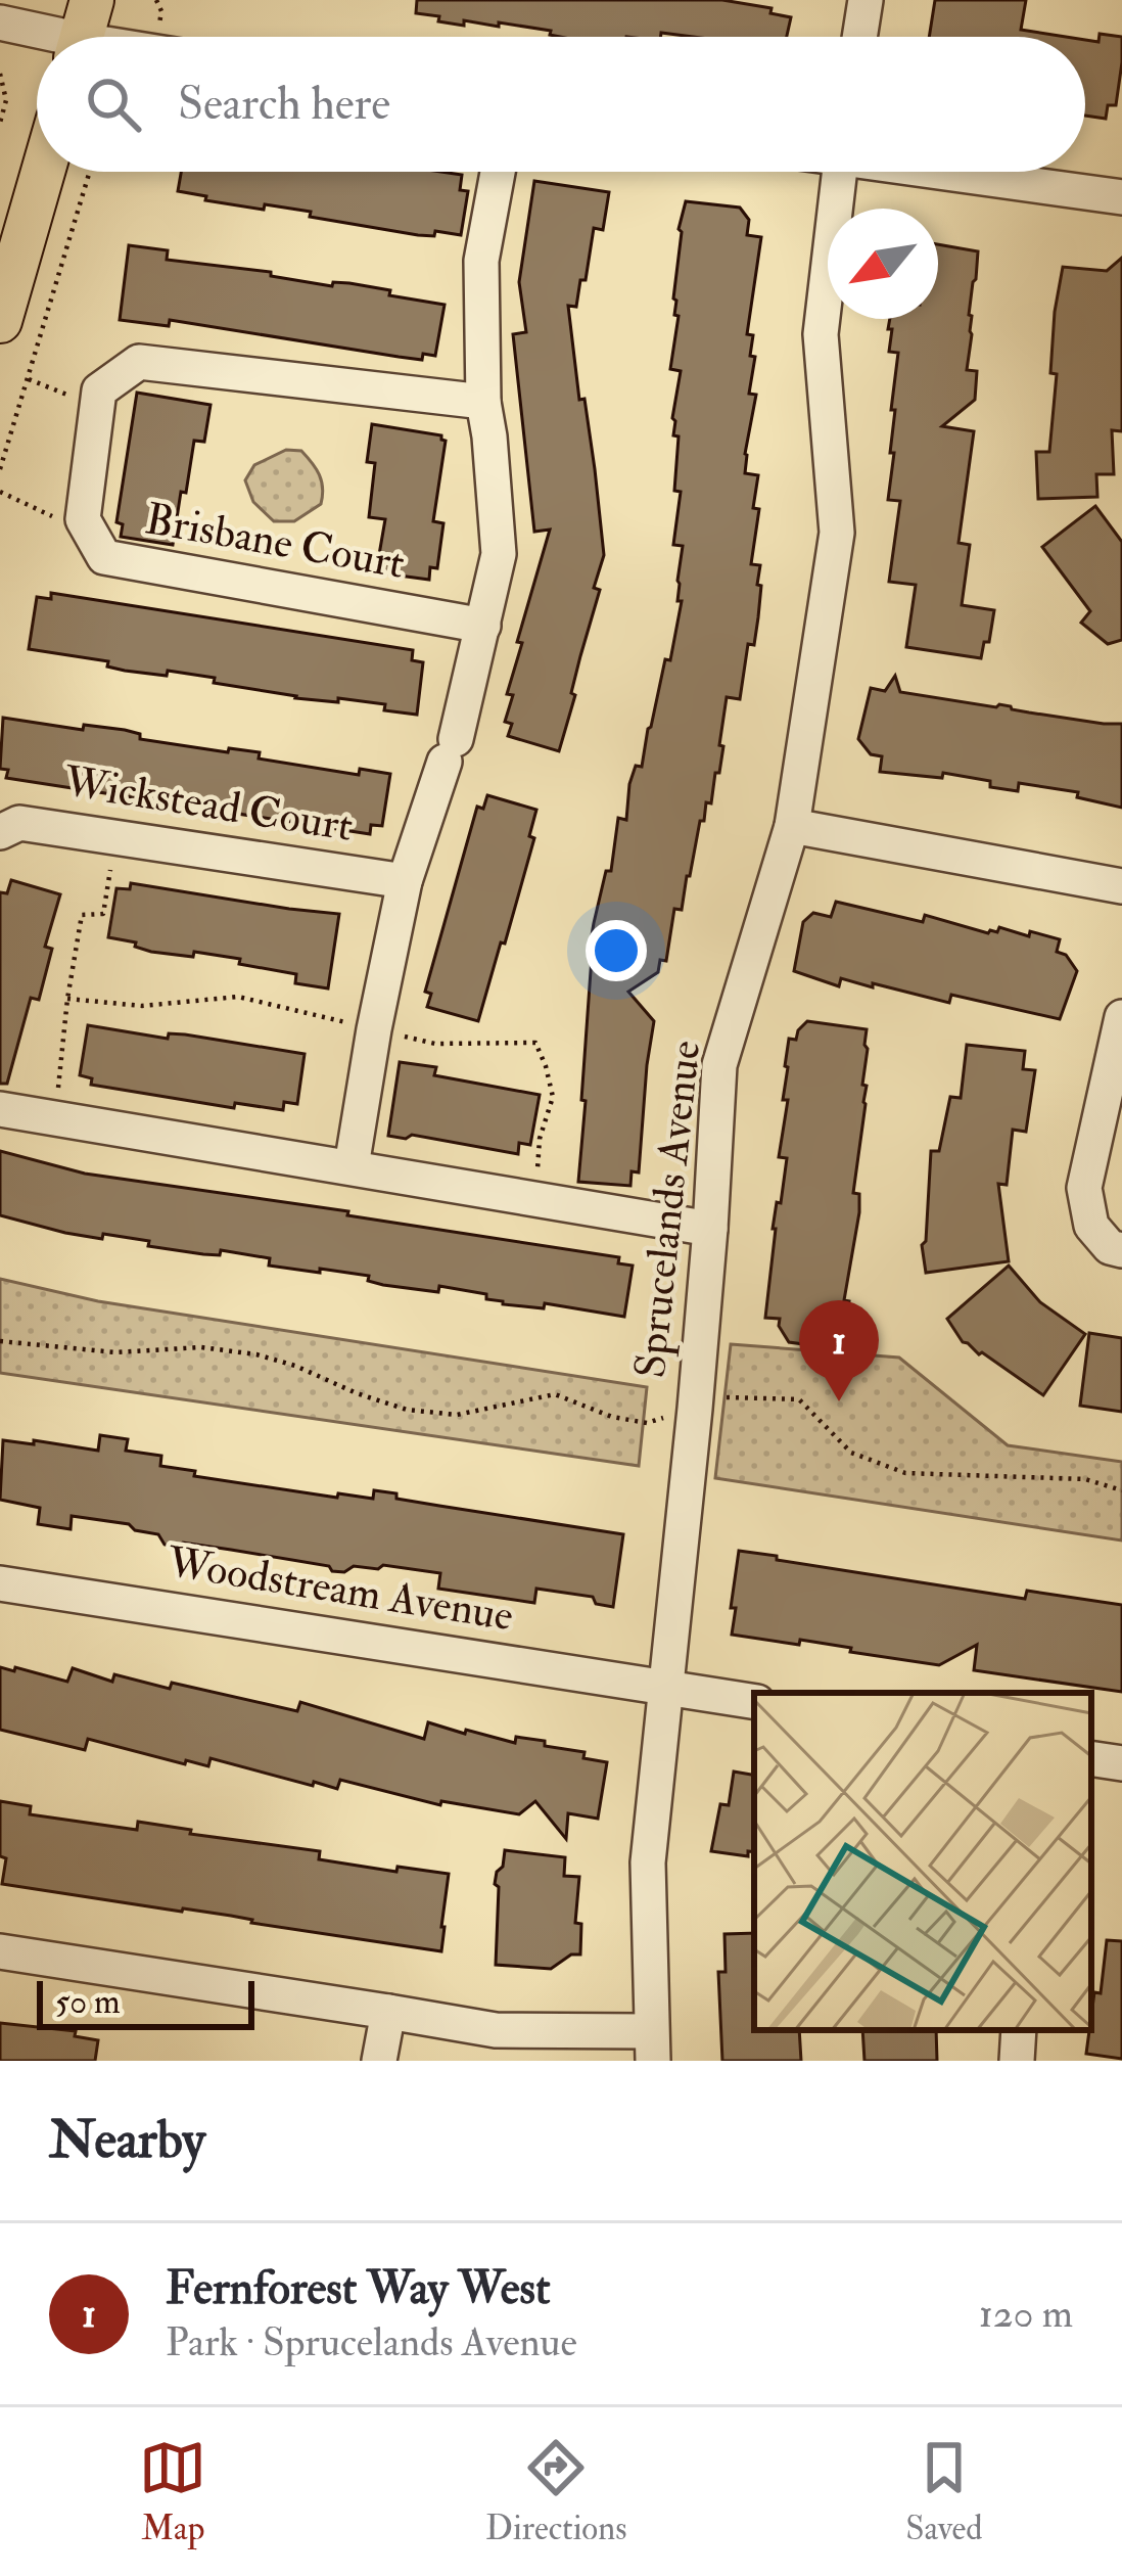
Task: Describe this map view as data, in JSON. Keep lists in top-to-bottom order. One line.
{"streets":{"street":["Brisbane Court","Wickstead Court","Sprucelands Avenue","Woodstream Avenue"]},"crossings":[["Brisbane Court","Wickstead Court"],["Sprucelands Avenue","Woodstream Avenue"]],"scale_bar":"50 m","north":"bottom left","page":{"search":"Search here","pins":"1","scale":"50 m","heading":"Nearby","list":[{"mark":"1","name":"Fernforest Way West","note":"Park · Sprucelands Avenue","value":"120 m"}],"nav":["Map","Directions","Saved"]}}
